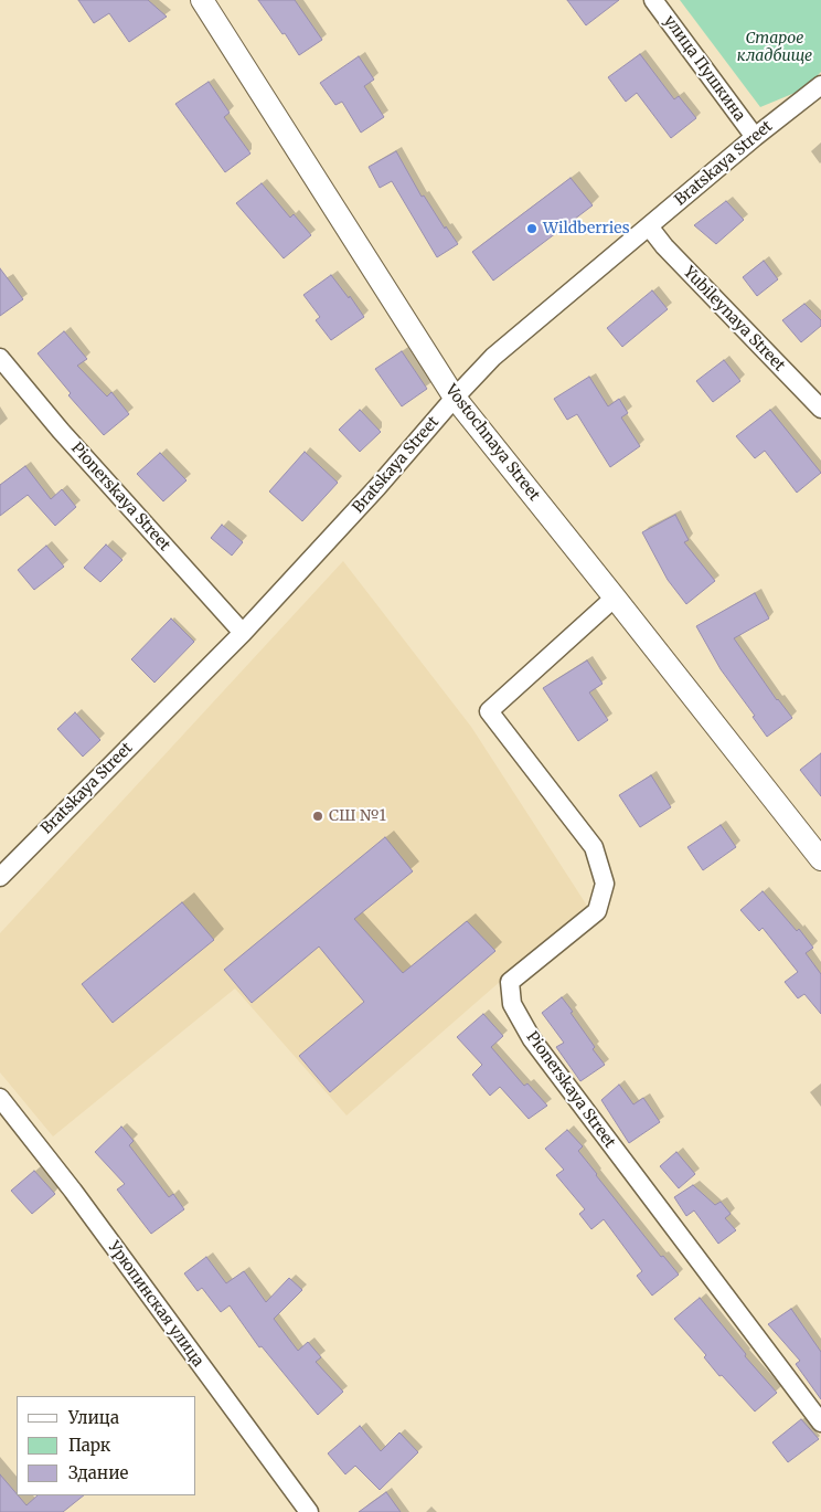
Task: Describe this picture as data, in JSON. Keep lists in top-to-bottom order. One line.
{"streets":{"street":["улица Пушкина","Bratskaya Street","Yubileynaya Street","Vostochnaya Street","Pionerskaya Street","Урюпинская улица"]},"crossings":[["улица Пушкина","Bratskaya Street"],["Bratskaya Street","Yubileynaya Street"],["Bratskaya Street","Vostochnaya Street"],["Bratskaya Street","Pionerskaya Street"],["Vostochnaya Street","Pionerskaya Street"]],"parks":["Старое кладбище"],"places":["Wildberries","СШ №1"],"legend":["Улица","Парк","Здание"]}
